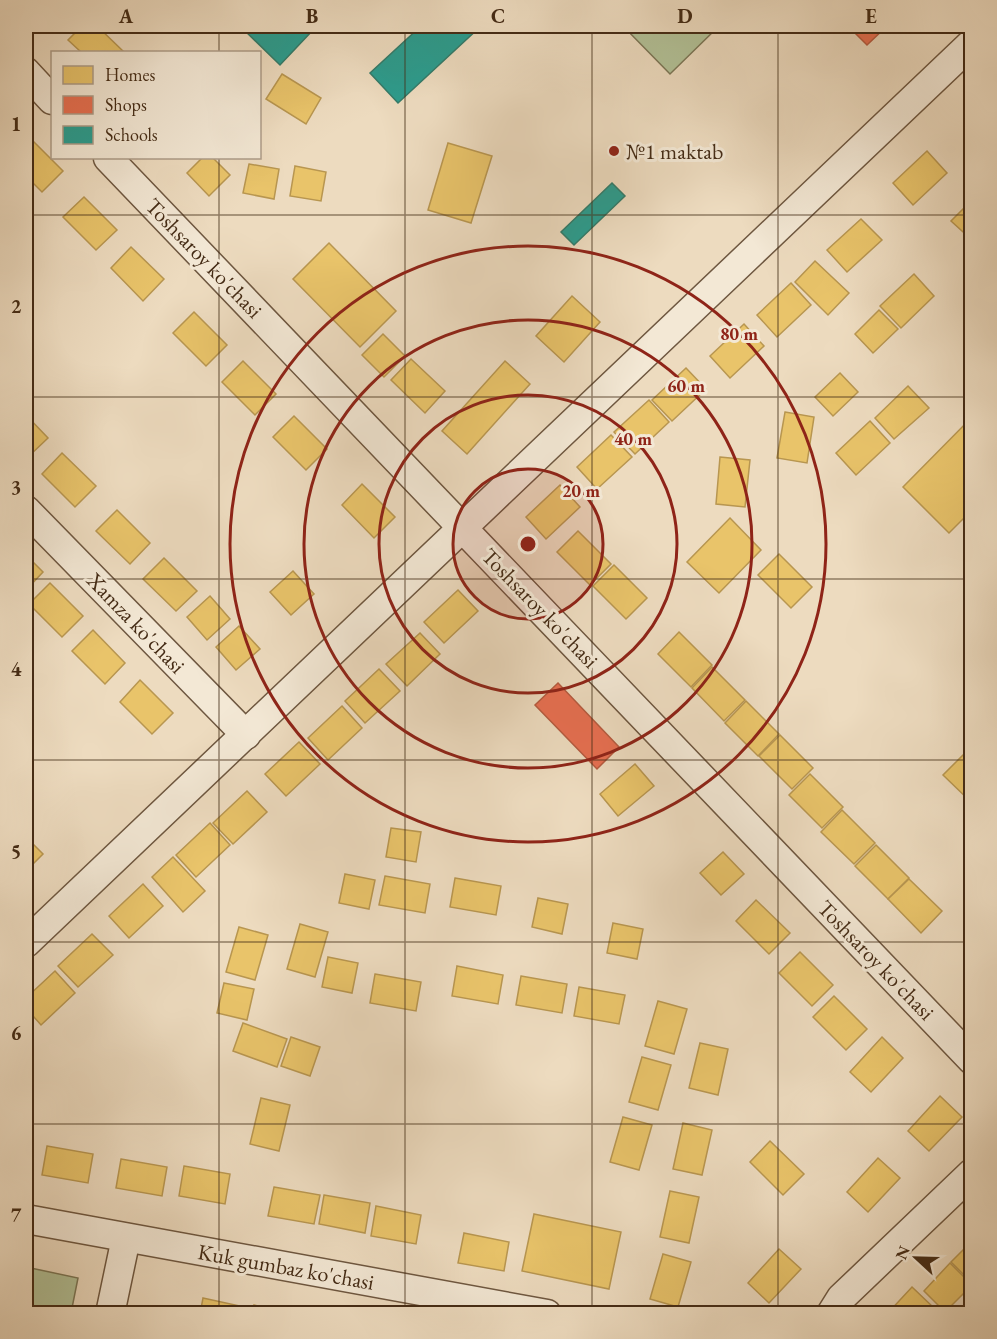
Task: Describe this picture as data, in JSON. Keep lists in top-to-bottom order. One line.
{"streets":{"street":["Toshsaroy ko'chasi","Xamza ko'chasi","Kuk gumbaz ko'chasi"]},"places":["№1 maktab"],"legend":["Homes","Shops","Schools"],"north":"left","grid":{"columns":["A","B","C","D","E"],"rows":["1","2","3","4","5","6","7"]},"rings":["80 m","60 m","40 m","20 m"]}
